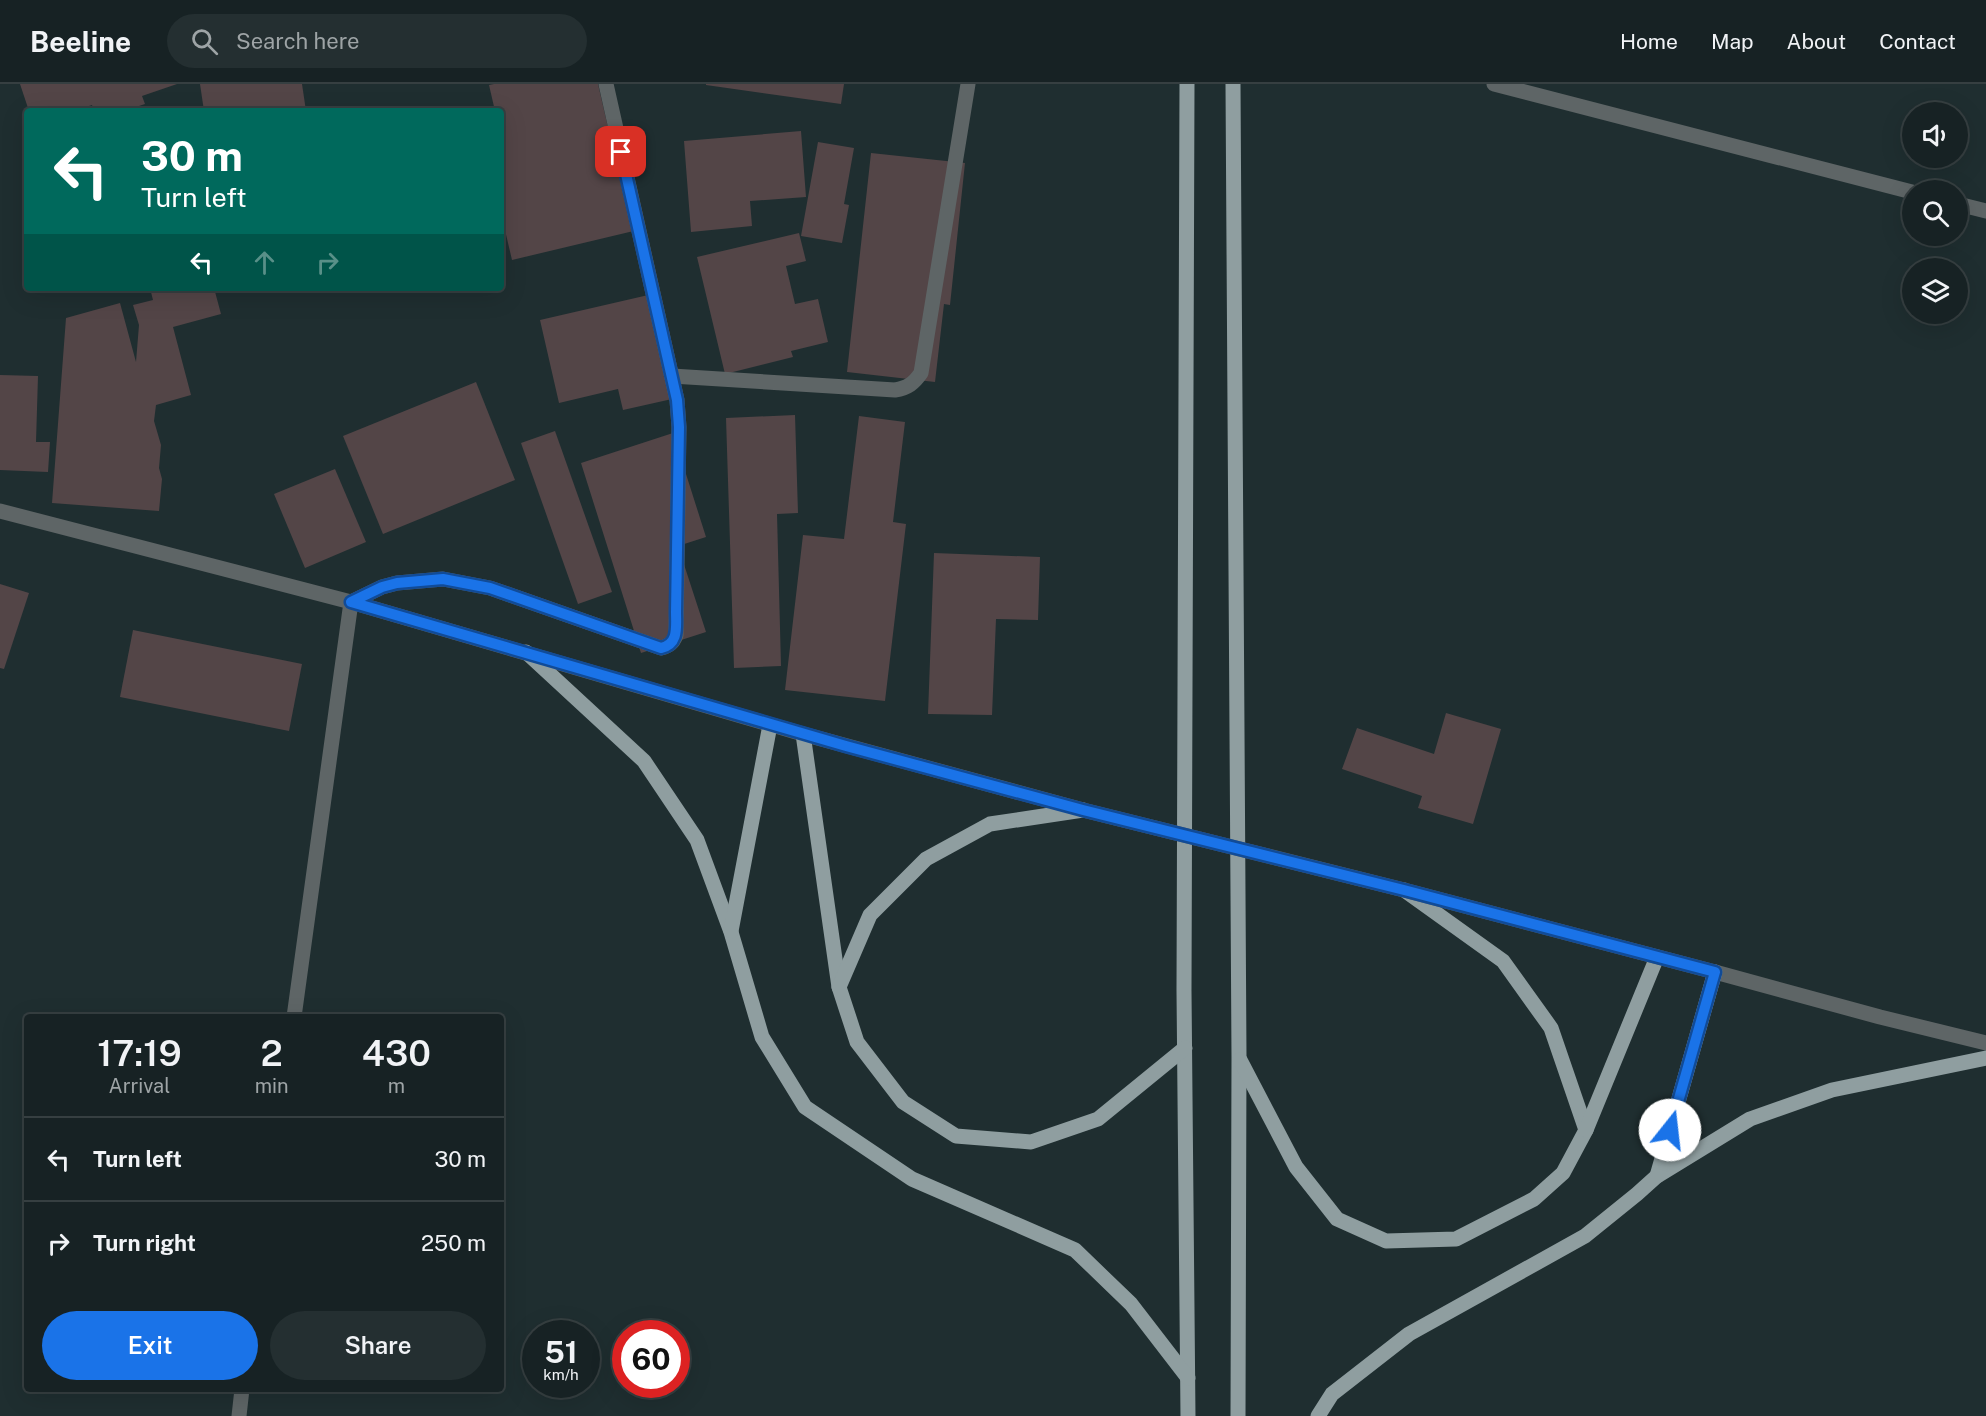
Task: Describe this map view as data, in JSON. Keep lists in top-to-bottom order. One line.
{"page":{"header":"Beeline","search":"Search here","nav":["Home","Map","About","Contact"],"turn":["30 m","Turn left"],"eta":["17:19","Arrival","2","min","430","m"],"list":[{"name":"Turn left","value":"30 m"},{"name":"Turn right","value":"250 m"}],"buttons":["Exit","Share"],"speed":"51 km/h","limit":"60"}}
